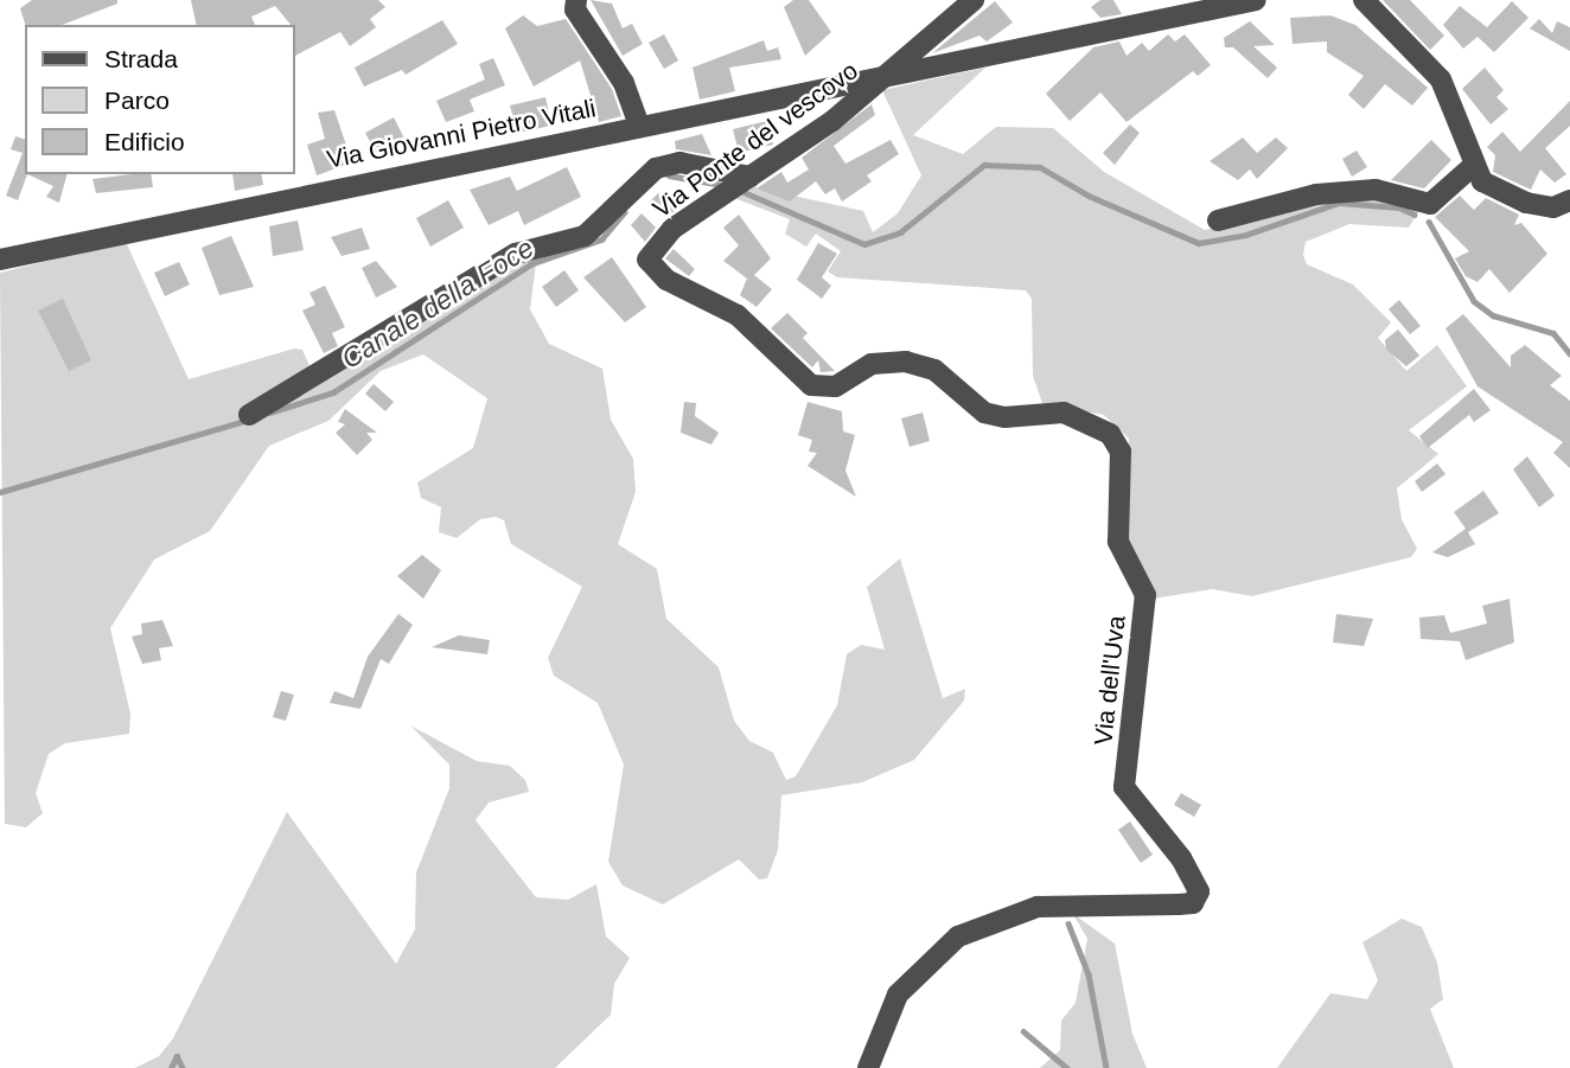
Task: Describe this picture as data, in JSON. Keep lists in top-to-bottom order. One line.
{"streets":{"street":["Via Giovanni Pietro Vitali","Via Ponte del vescovo","Via dell'Uva"]},"crossings":[["Via Giovanni Pietro Vitali","Via Ponte del vescovo"],["Via Ponte del vescovo","Via dell'Uva"]],"water":["Canale della Foce"],"legend":["Strada","Parco","Edificio"]}
